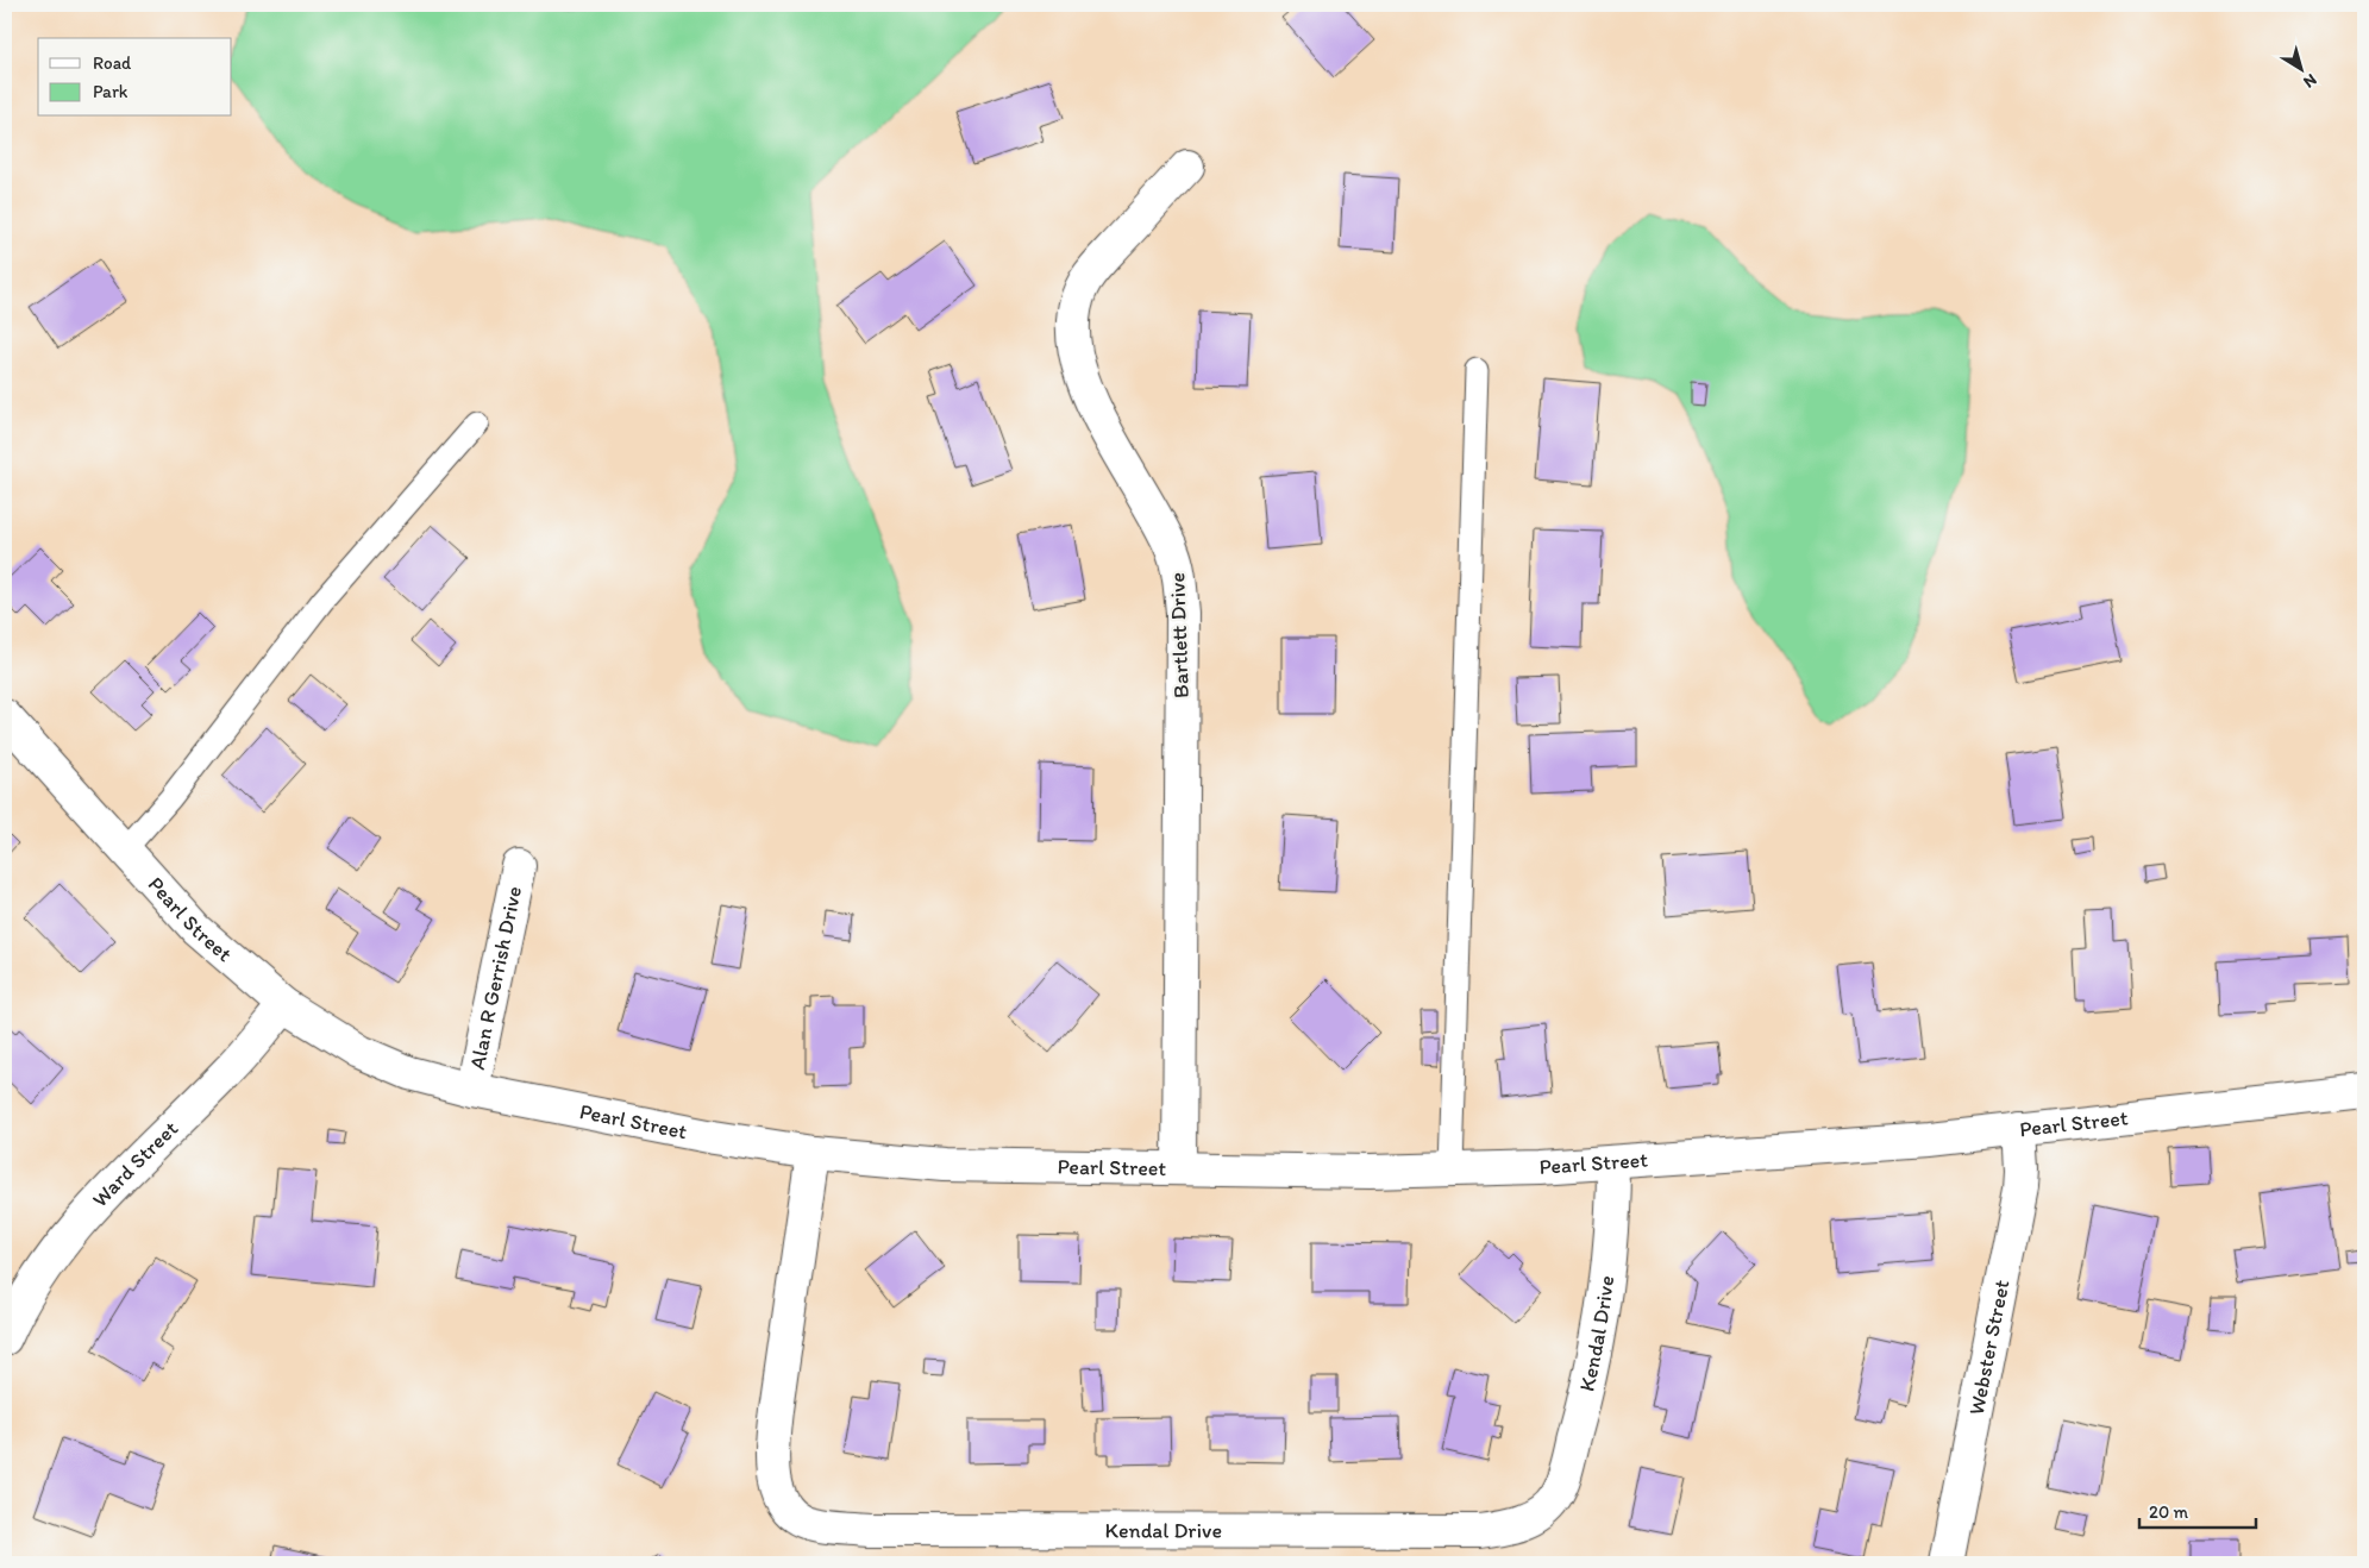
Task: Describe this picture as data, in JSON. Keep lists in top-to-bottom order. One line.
{"streets":{"street":["Bartlett Drive","Pearl Street","Alan R Gerrish Drive","Ward Street","Kendal Drive","Webster Street"]},"crossings":[["Bartlett Drive","Pearl Street"],["Pearl Street","Alan R Gerrish Drive"],["Pearl Street","Ward Street"],["Pearl Street","Kendal Drive"],["Pearl Street","Webster Street"]],"legend":["Road","Park"],"scale_bar":"20 m","north":"bottom right"}
